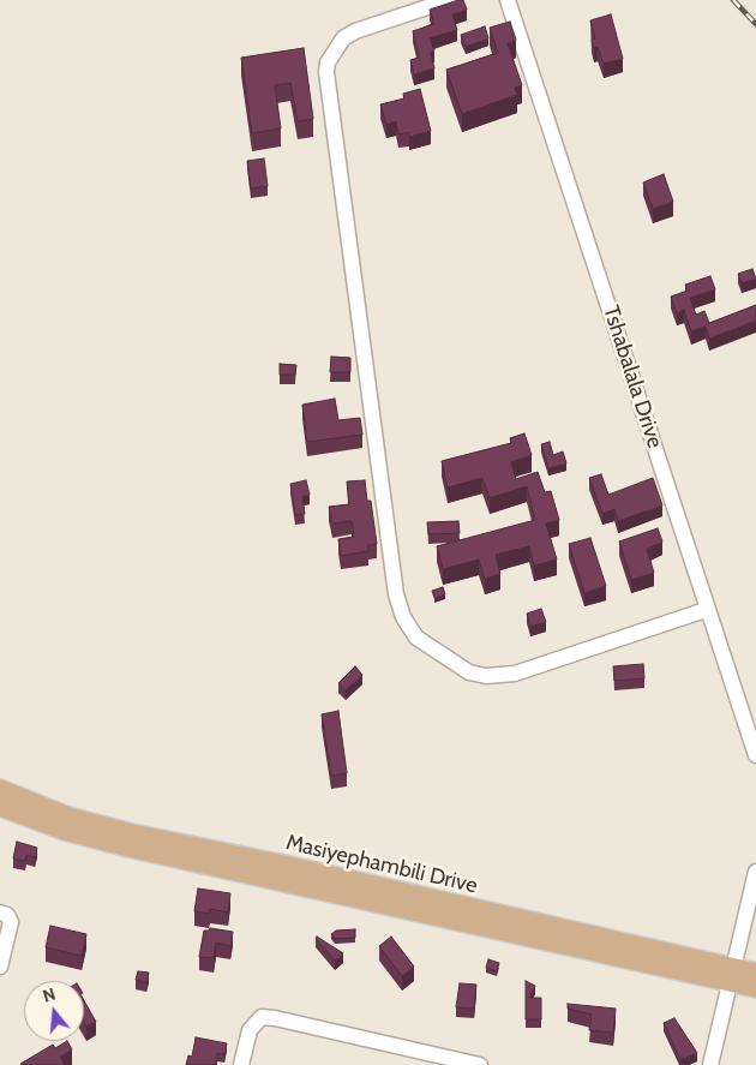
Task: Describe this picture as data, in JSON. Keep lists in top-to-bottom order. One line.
{"streets":{"main road":["Masiyephambili Drive"],"street":["Tshabalala Drive"]},"north":"top"}
